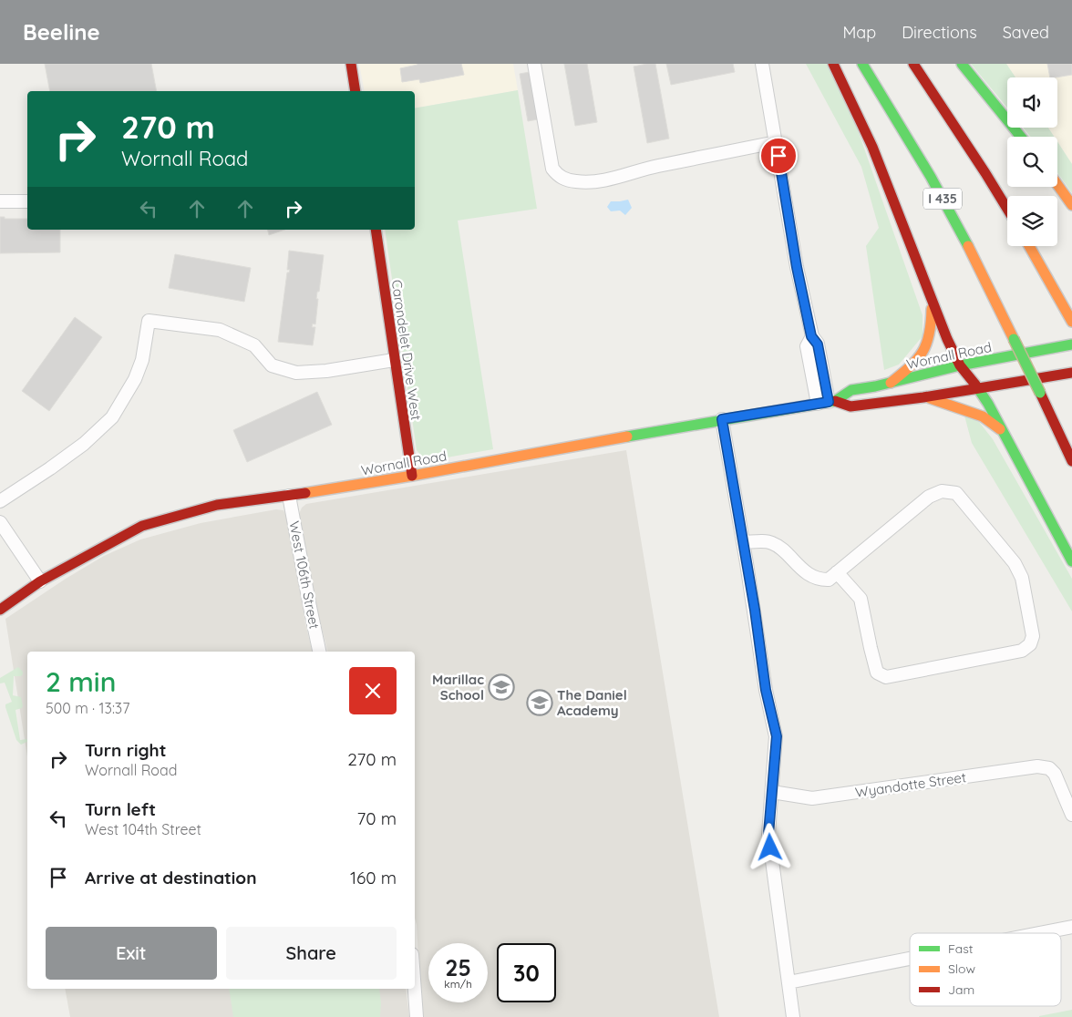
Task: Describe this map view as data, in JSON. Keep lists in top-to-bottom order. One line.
{"streets":{"main road":["I 435","Carondelet Drive West","Wornall Road"],"street":["West 106th Street","Wyandotte Street"]},"crossings":[["Carondelet Drive West","Wornall Road"],["Wornall Road","West 106th Street"]],"places":{"school or university":["Marillac School","The Daniel Academy"]},"legend":["Fast","Slow","Jam"],"page":{"header":"Beeline","nav":["Map","Directions","Saved"],"turn":["270 m","Wornall Road"],"heading":["2 min","500 m · 13:37"],"list":[{"name":"Turn right","note":"Wornall Road","value":"270 m"},{"name":"Turn left","note":"West 104th Street","value":"70 m"},{"name":"Arrive at destination","value":"160 m"}],"buttons":["Exit","Share"],"speed":"25 km/h","limit":"30"}}
